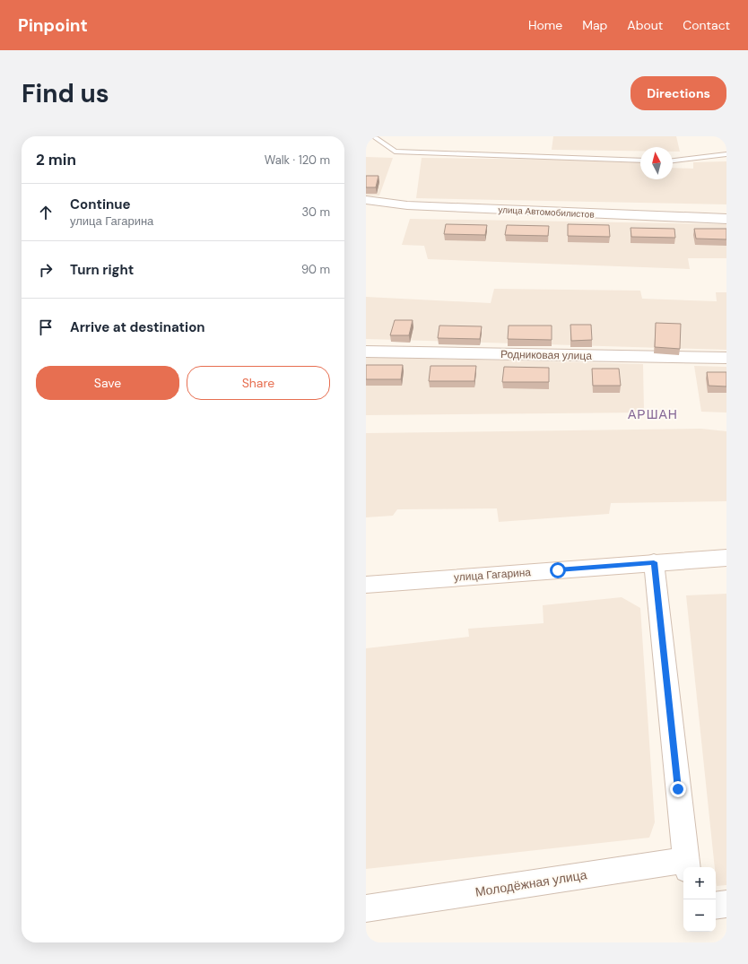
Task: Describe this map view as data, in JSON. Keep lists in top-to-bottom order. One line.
{"streets":{"street":["улица Автомобилистов","Родниковая улица","улица Гагарина","Молодёжная улица"]},"districts":["АРШАН"],"north":"top","page":{"header":"Pinpoint","nav":["Home","Map","About","Contact"],"buttons":["Directions",["Save","Share"]],"title":"Find us","heading":["2 min","Walk · 120 m"],"list":[["Continue","улица Гагарина","30 m"],["Turn right","90 m"],"Arrive at destination"],"map_buttons":["+","−"]}}
